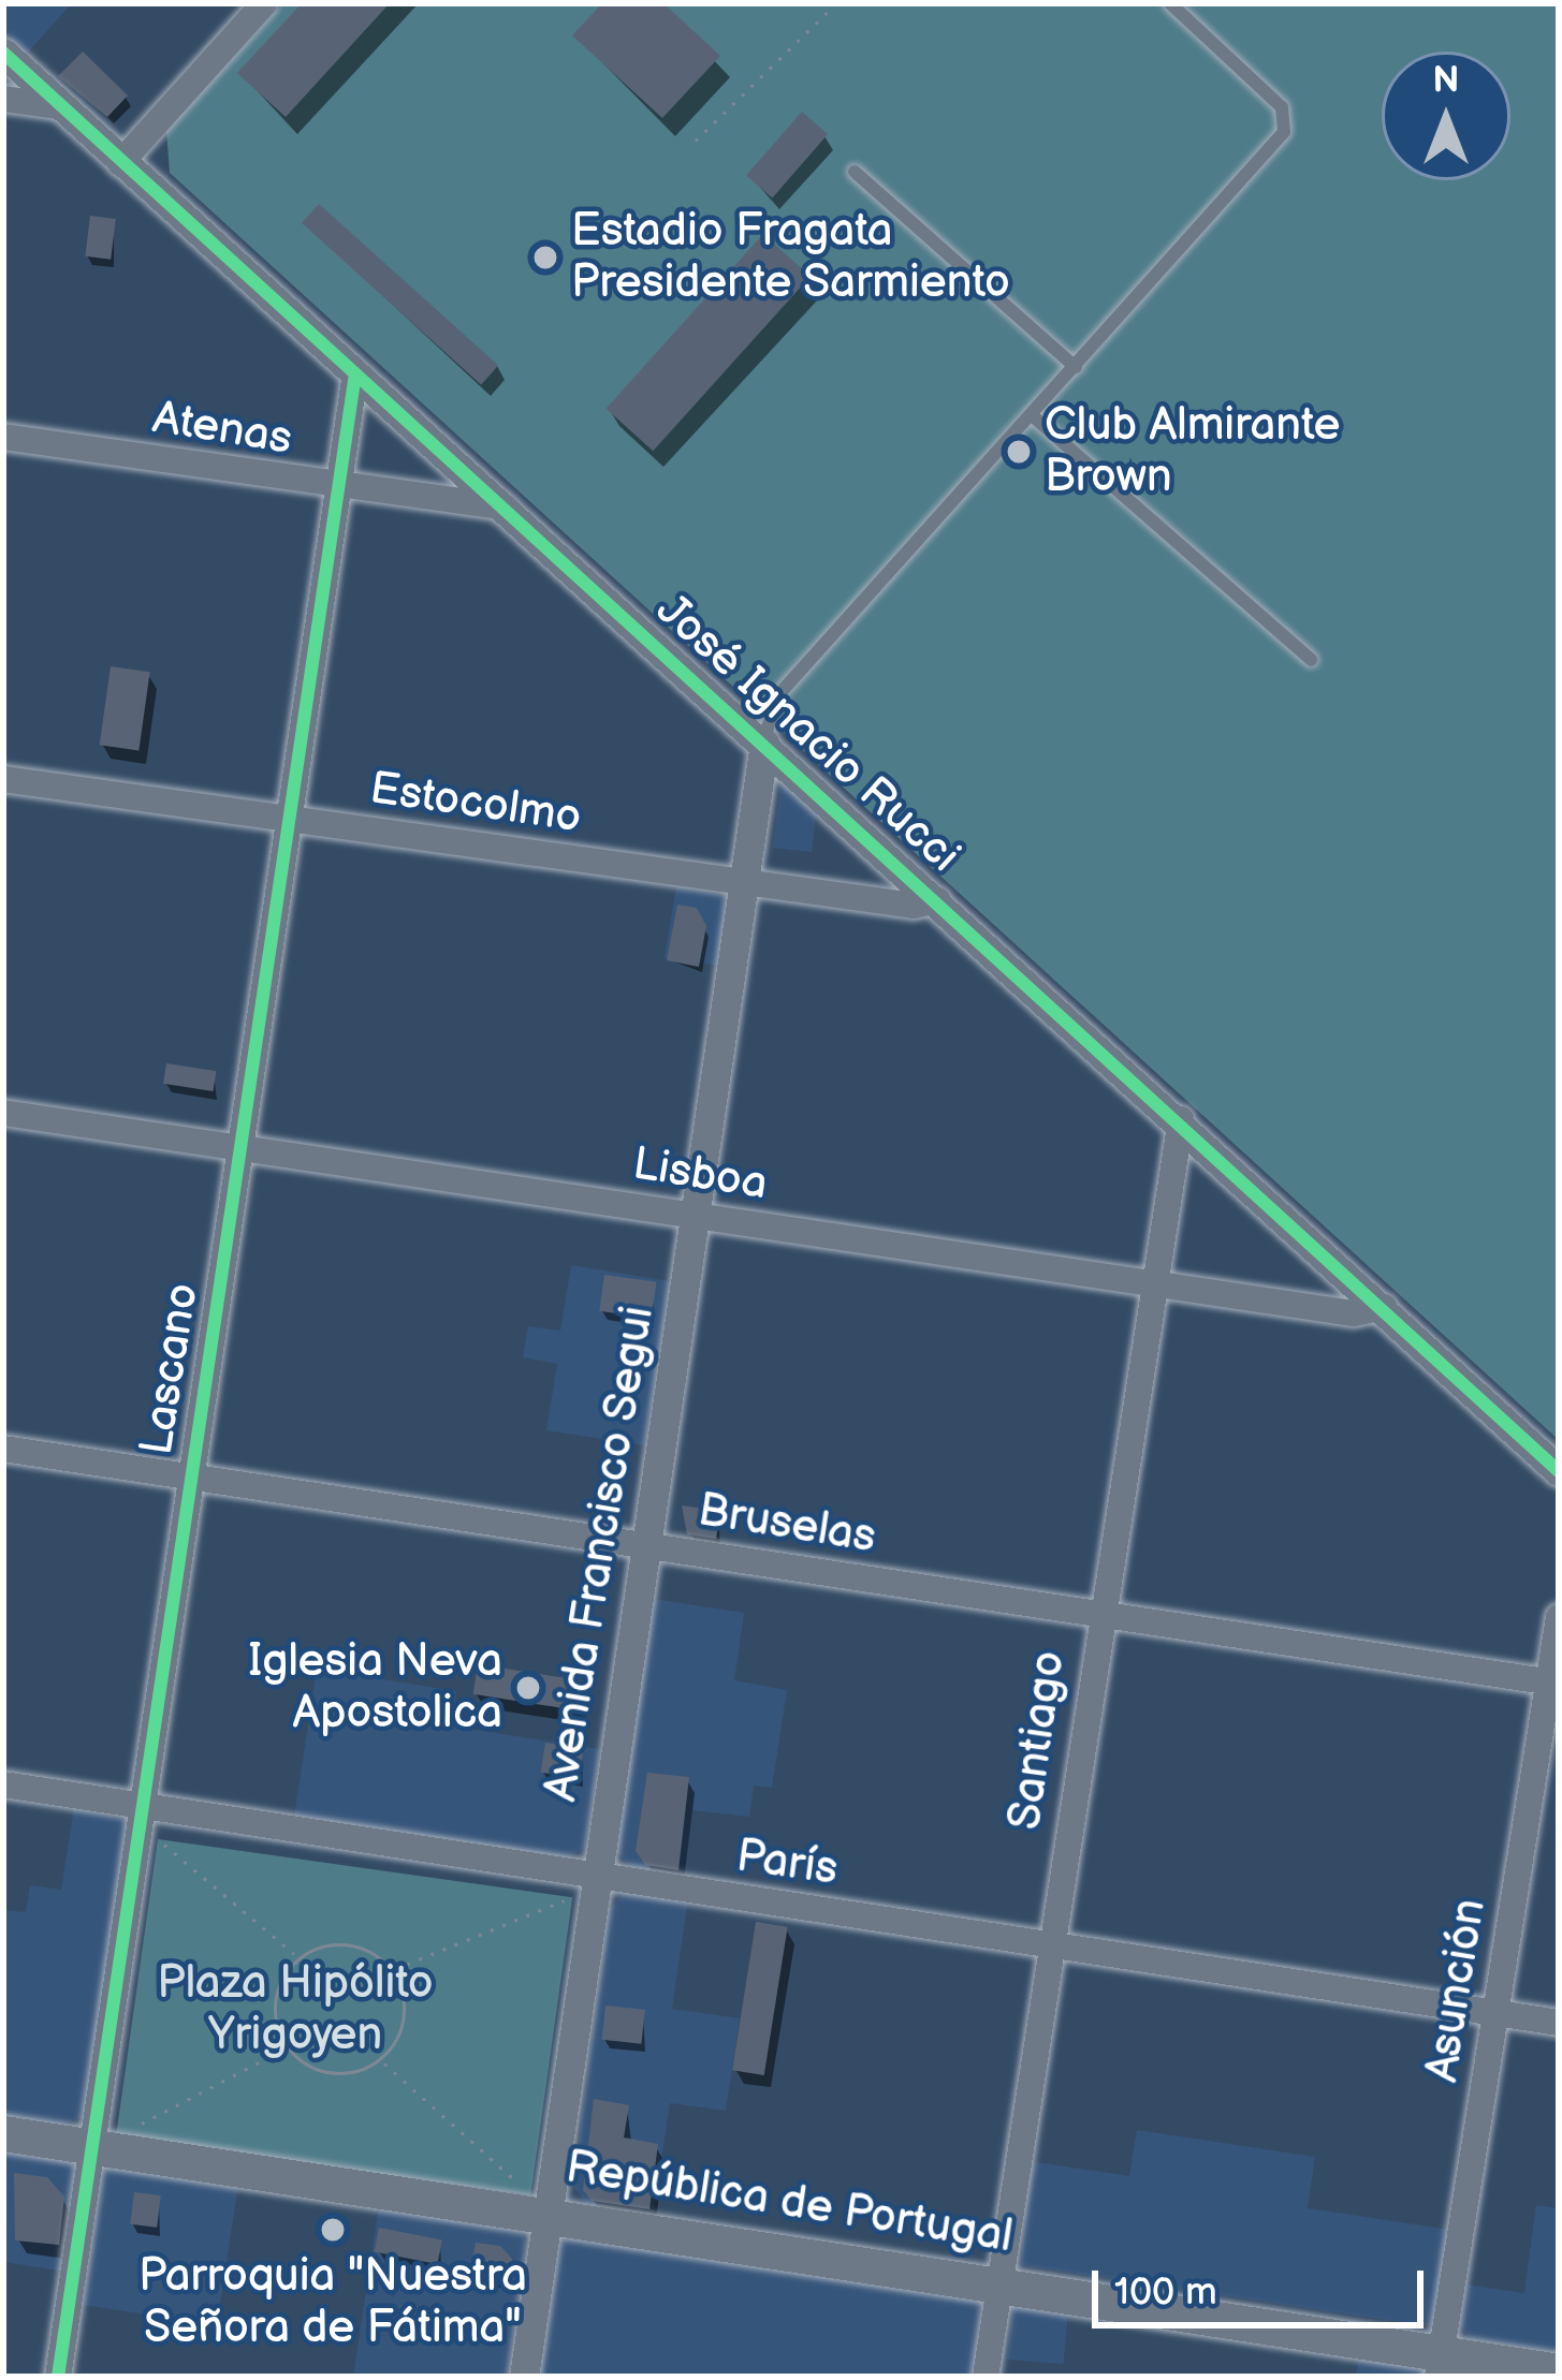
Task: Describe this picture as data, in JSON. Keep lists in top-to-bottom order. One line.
{"streets":{"main road":["República de Portugal"],"street":["Atenas","José Ignacio Rucci","Estocolmo","Lisboa","Lascano","Bruselas","Avenida Francisco Segui","Santiago","París","Asunción"]},"crossings":[["Atenas","José Ignacio Rucci"],["Atenas","Lascano"],["José Ignacio Rucci","Estocolmo"],["José Ignacio Rucci","Lisboa"],["José Ignacio Rucci","Lascano"],["José Ignacio Rucci","Avenida Francisco Segui"],["José Ignacio Rucci","Santiago"],["Estocolmo","Lascano"],["Estocolmo","Avenida Francisco Segui"],["Lisboa","Lascano"],["Lisboa","Avenida Francisco Segui"],["Lisboa","Santiago"],["Lascano","Bruselas"],["Lascano","París"],["Lascano","República de Portugal"],["Bruselas","Avenida Francisco Segui"],["Bruselas","Santiago"],["Bruselas","Asunción"],["Avenida Francisco Segui","París"],["Avenida Francisco Segui","República de Portugal"],["Santiago","París"],["Santiago","República de Portugal"],["París","Asunción"],["Asunción","República de Portugal"]],"parks":["Plaza Hipólito Yrigoyen"],"places":["Estadio Fragata Presidente Sarmiento","Club Almirante Brown","Iglesia Neva Apostolica","Parroquia \"Nuestra Señora de Fátima\""],"scale_bar":"100 m","north":"top"}
